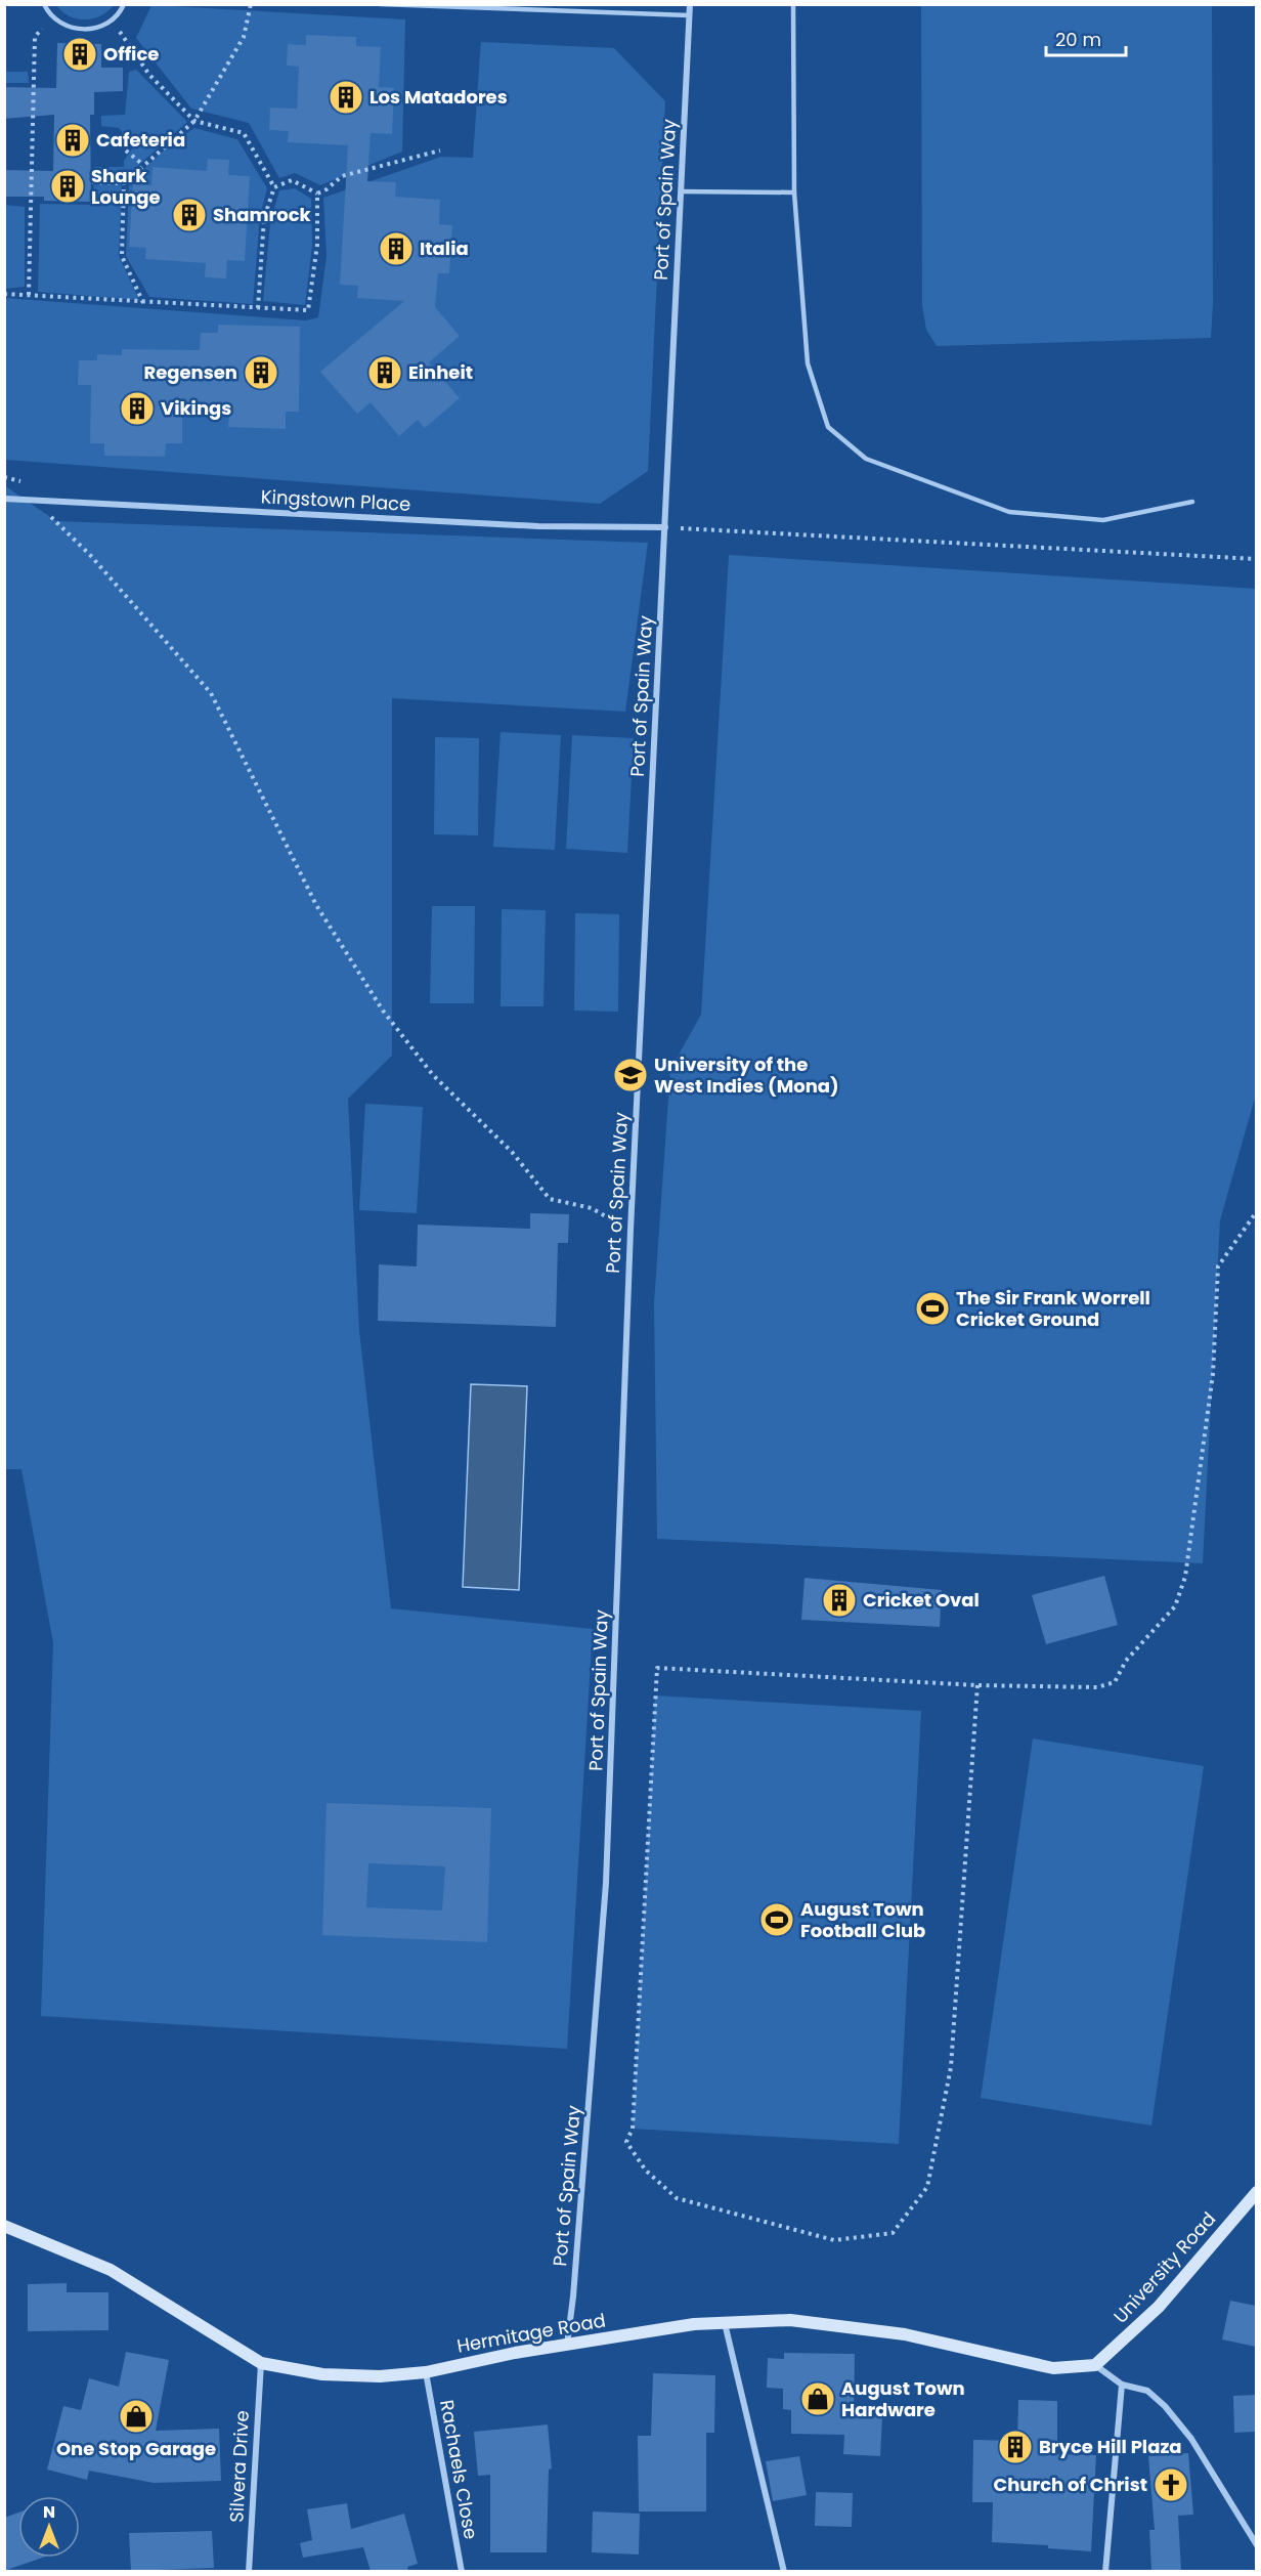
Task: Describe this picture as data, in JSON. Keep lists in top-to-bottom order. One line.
{"streets":{"street":["Port of Spain Way","Kingstown Place","University Road","Hermitage Road","Silvera Drive","Rachaels Close"]},"crossings":[["Port of Spain Way","Kingstown Place"],["Port of Spain Way","Hermitage Road"],["University Road","Hermitage Road"],["Hermitage Road","Silvera Drive"],["Hermitage Road","Rachaels Close"]],"places":{"building":["Office","Los Matadores","Cafeteria","Shark Lounge","Shamrock","Italia","Regensen","Einheit","Vikings","Cricket Oval","Bryce Hill Plaza"],"school or university":["University of the West Indies (Mona)"],"sports":["The Sir Frank Worrell Cricket Ground","August Town Football Club"],"shop":["August Town Hardware","One Stop Garage"],"church":["Church of Christ"]},"scale_bar":"20 m","north":"top"}
